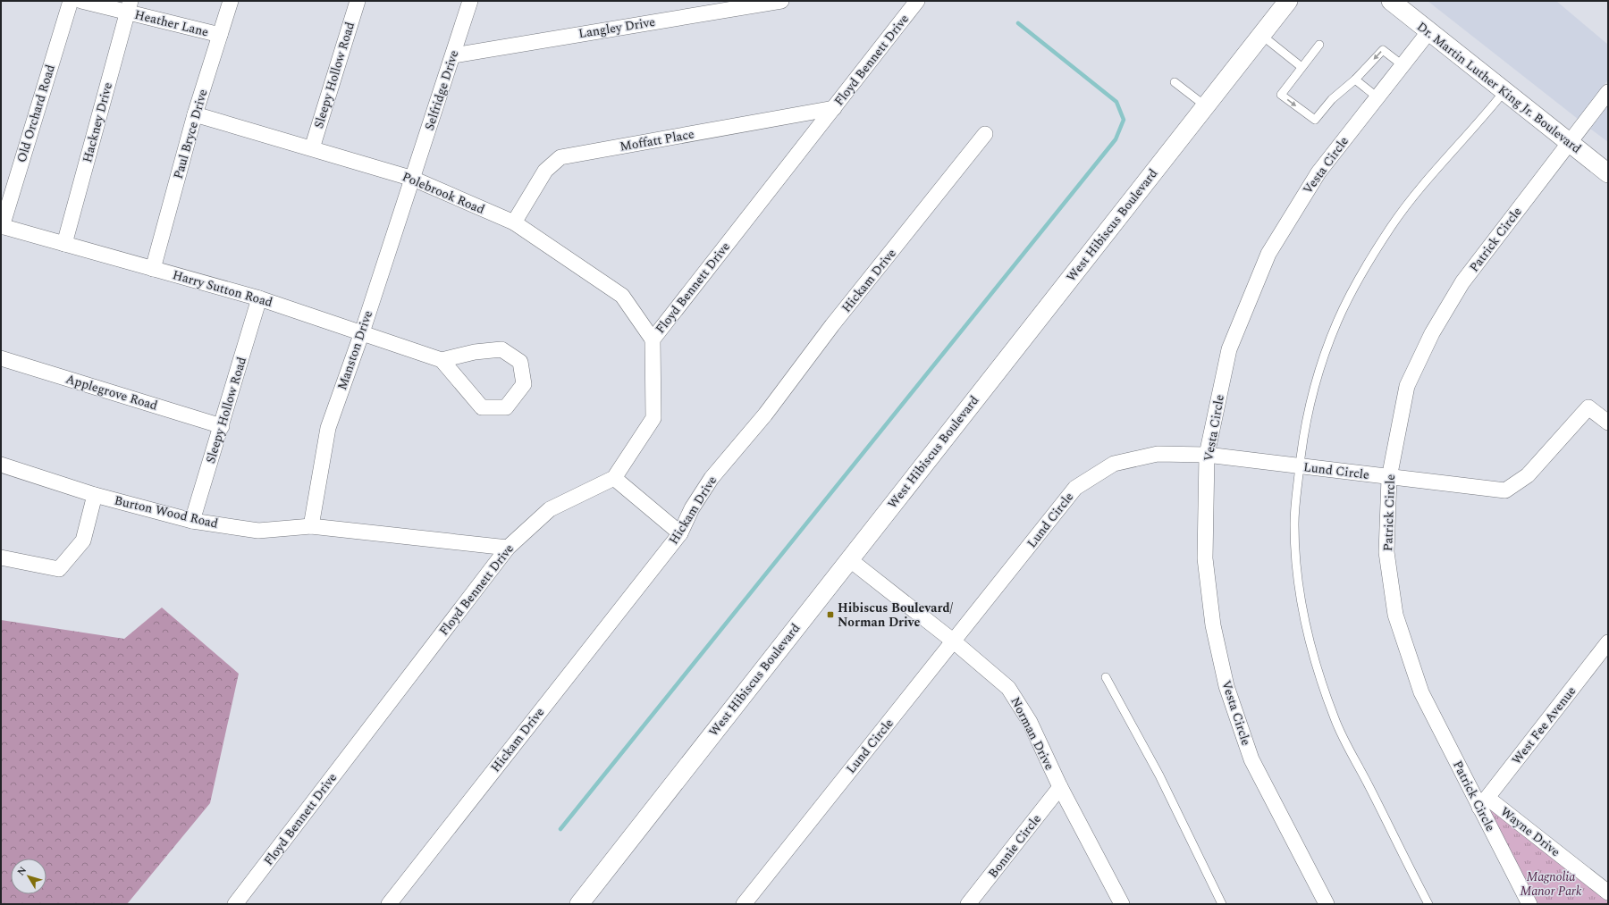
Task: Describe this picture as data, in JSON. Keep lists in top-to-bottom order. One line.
{"streets":{"street":["Heather Lane","Langley Drive","Floyd Bennett Drive","Sleepy Hollow Road","Dr. Martin Luther King Jr. Boulevard","Selfridge Drive","Old Orchard Road","Hackney Drive","Paul Bryce Drive","Moffatt Place","Vesta Circle","Polebrook Road","West Hibiscus Boulevard","Patrick Circle","Hickam Drive","Harry Sutton Road","Manston Drive","Applegrove Road","Lund Circle","Burton Wood Road","West Fee Avenue","Norman Drive","Wayne Drive","Bonnie Circle"]},"crossings":[["Heather Lane","Hackney Drive"],["Heather Lane","Paul Bryce Drive"],["Langley Drive","Selfridge Drive"],["Floyd Bennett Drive","Moffatt Place"],["Floyd Bennett Drive","Polebrook Road"],["Floyd Bennett Drive","Burton Wood Road"],["Sleepy Hollow Road","Polebrook Road"],["Sleepy Hollow Road","Harry Sutton Road"],["Sleepy Hollow Road","Applegrove Road"],["Sleepy Hollow Road","Burton Wood Road"],["Dr. Martin Luther King Jr. Boulevard","Vesta Circle"],["Dr. Martin Luther King Jr. Boulevard","Patrick Circle"],["Selfridge Drive","Polebrook Road"],["Selfridge Drive","Manston Drive"],["Old Orchard Road","Harry Sutton Road"],["Hackney Drive","Harry Sutton Road"],["Paul Bryce Drive","Polebrook Road"],["Paul Bryce Drive","Harry Sutton Road"],["Moffatt Place","Polebrook Road"],["Vesta Circle","Lund Circle"],["Polebrook Road","Manston Drive"],["West Hibiscus Boulevard","Norman Drive"],["Patrick Circle","Lund Circle"],["Patrick Circle","West Fee Avenue"],["Patrick Circle","Wayne Drive"],["Harry Sutton Road","Manston Drive"],["Manston Drive","Burton Wood Road"],["Lund Circle","Norman Drive"],["West Fee Avenue","Wayne Drive"],["Norman Drive","Bonnie Circle"]],"parks":["Magnolia Manor Park"],"places":{"transit":["Hibiscus Boulevard/ Norman Drive"]},"north":"top left"}
